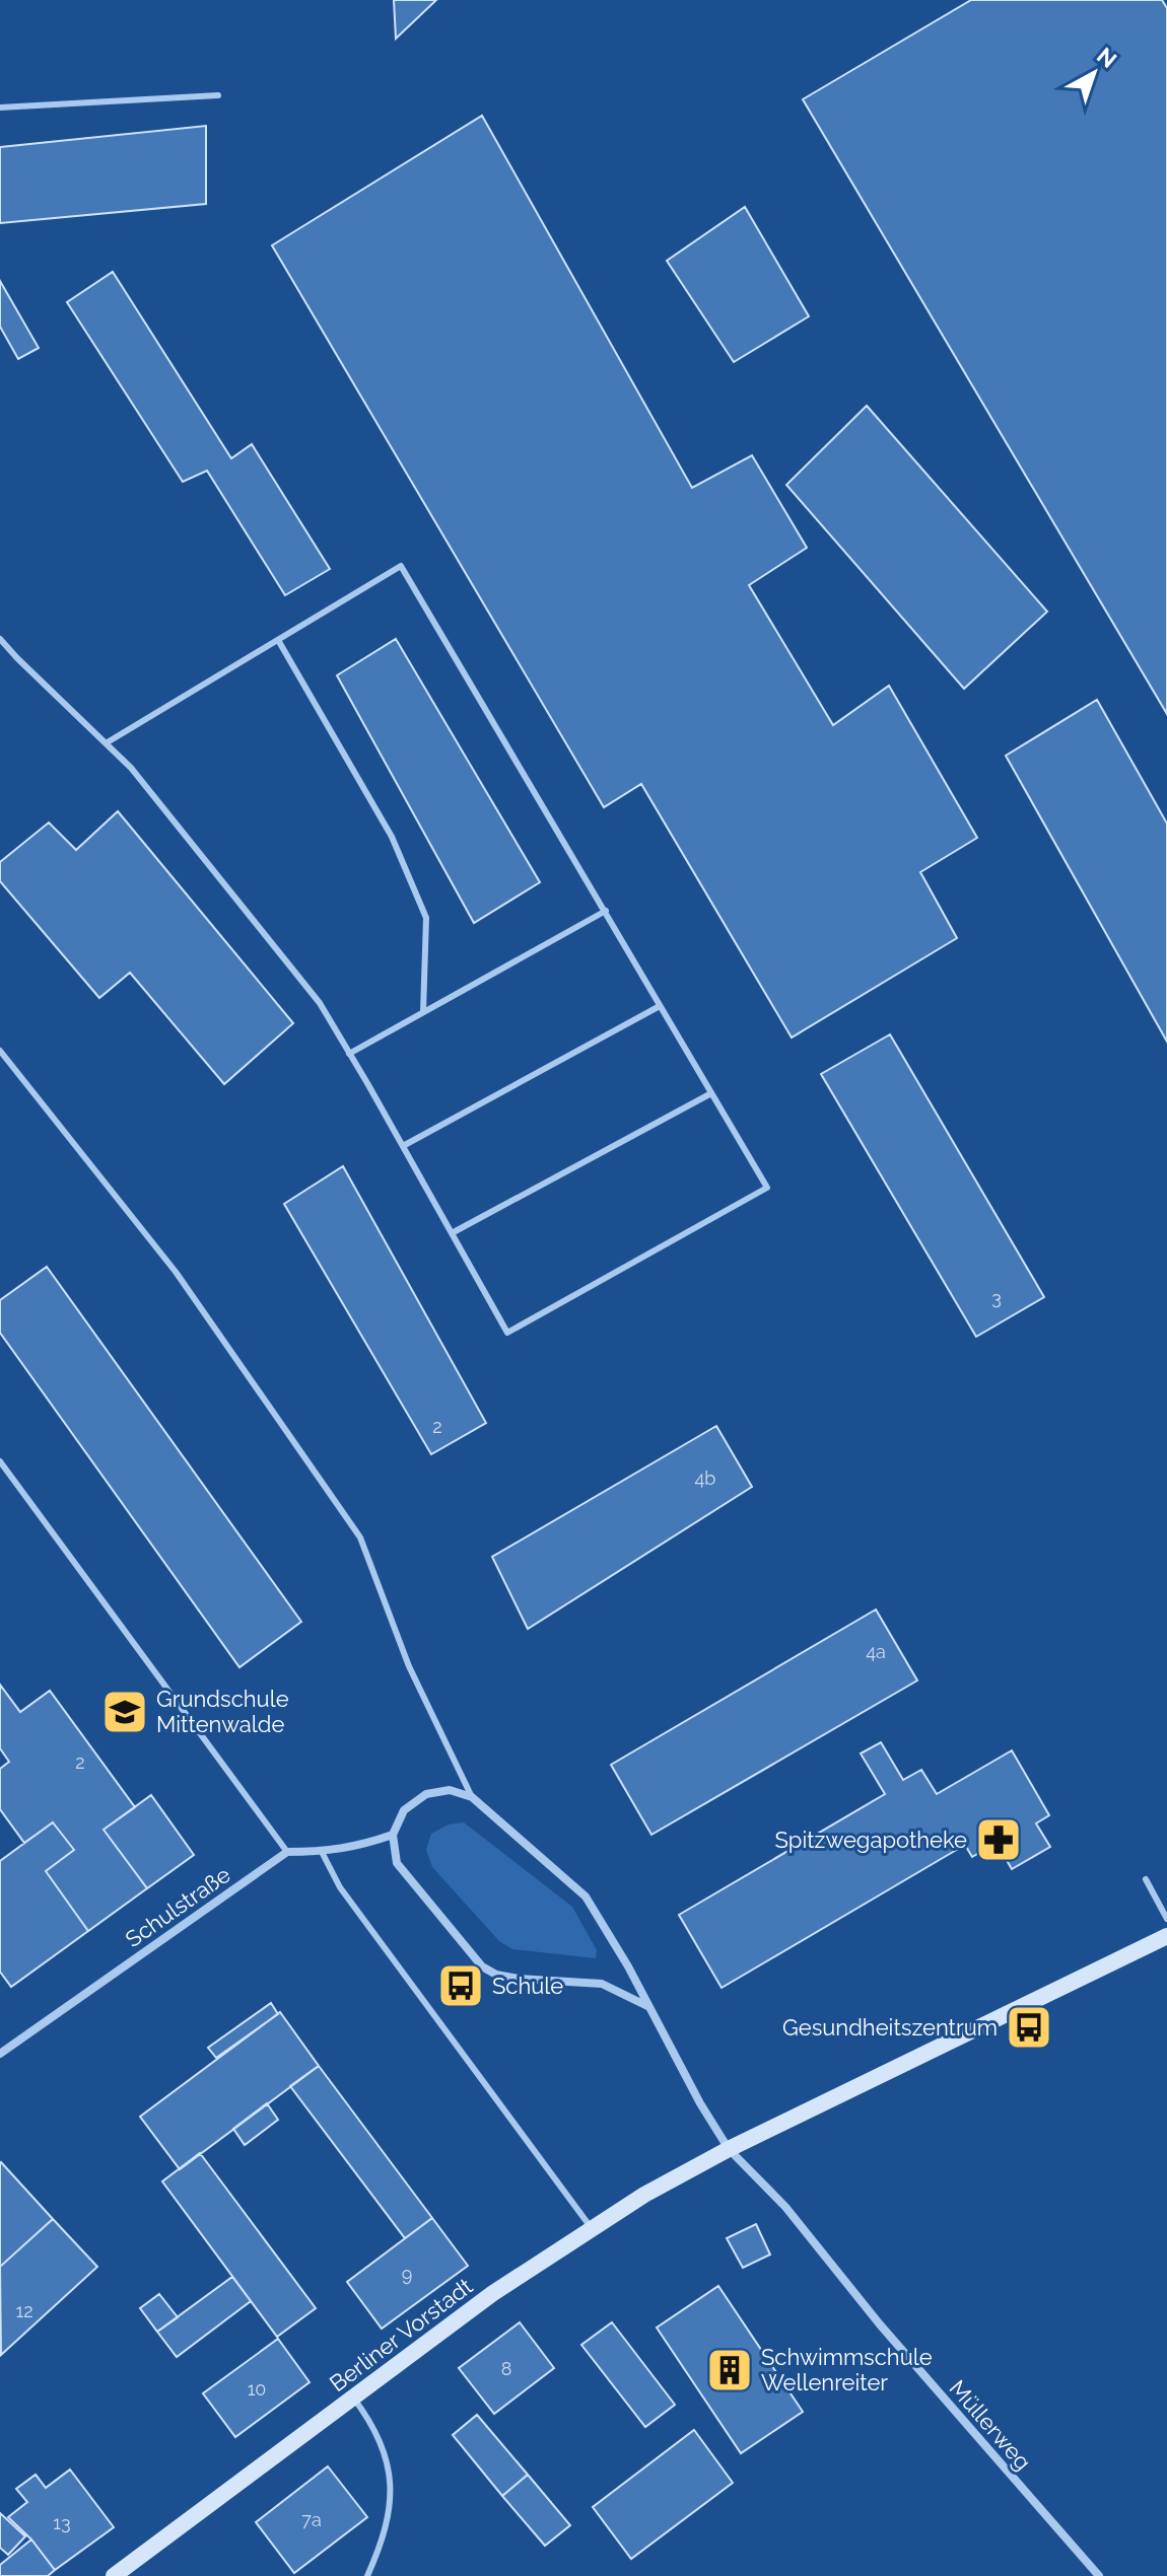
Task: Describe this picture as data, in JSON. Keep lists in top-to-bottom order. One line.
{"streets":{"main road":["Berliner Vorstadt"],"street":["Schulstraße","Müllerweg"]},"crossings":[["Berliner Vorstadt","Müllerweg"]],"places":{"school or university":["Grundschule Mittenwalde"],"pharmacy":["Spitzwegapotheke"],"bus stop":["Schule","Gesundheitszentrum"],"building":["Schwimmschule Wellenreiter"]},"house_numbers":["3","2","4b","4a","2","9","12","8","10","7a","13"],"north":"top right"}
